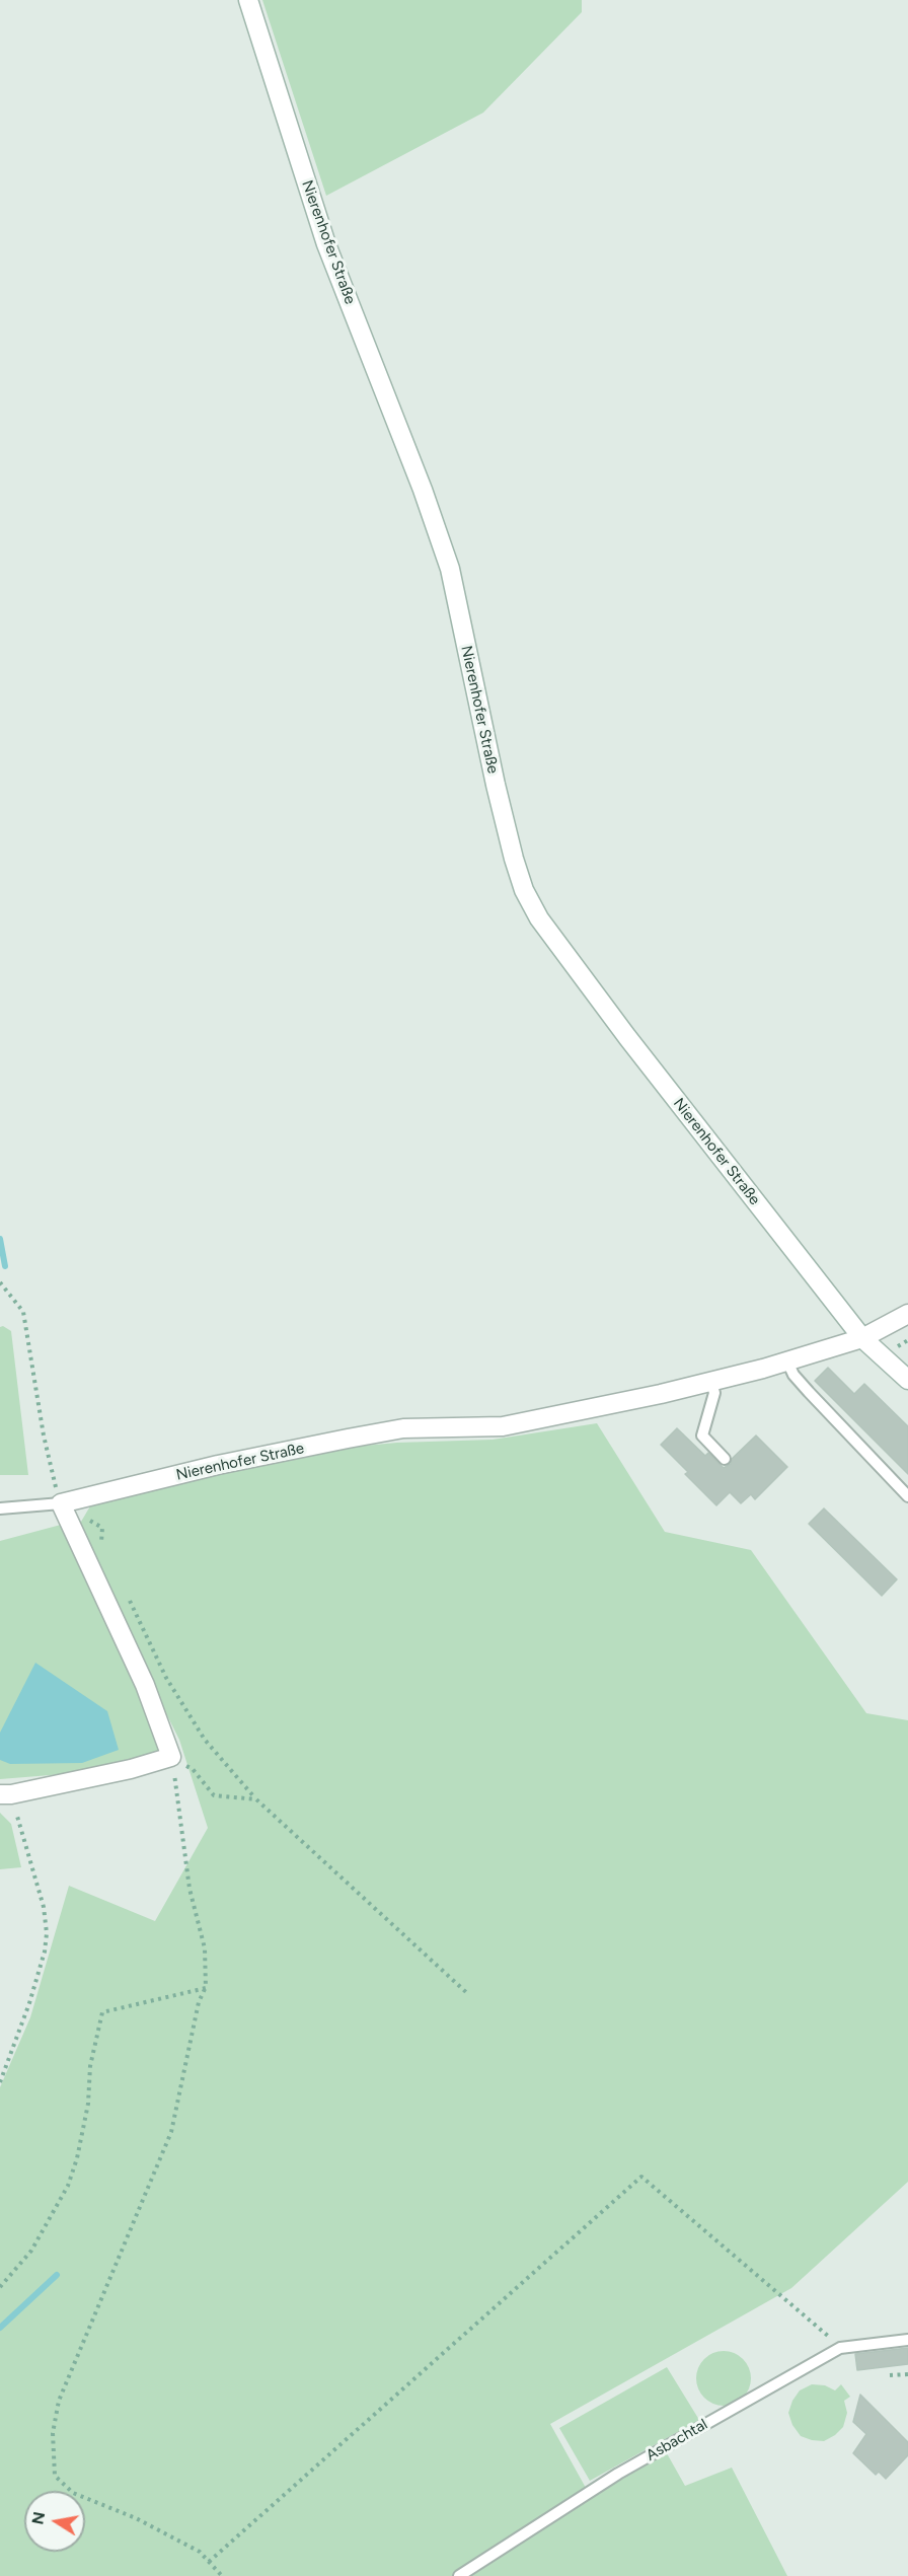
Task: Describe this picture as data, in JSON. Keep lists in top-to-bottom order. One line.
{"streets":{"street":["Nierenhofer Straße"],"lane":["Asbachtal"]},"north":"left"}
